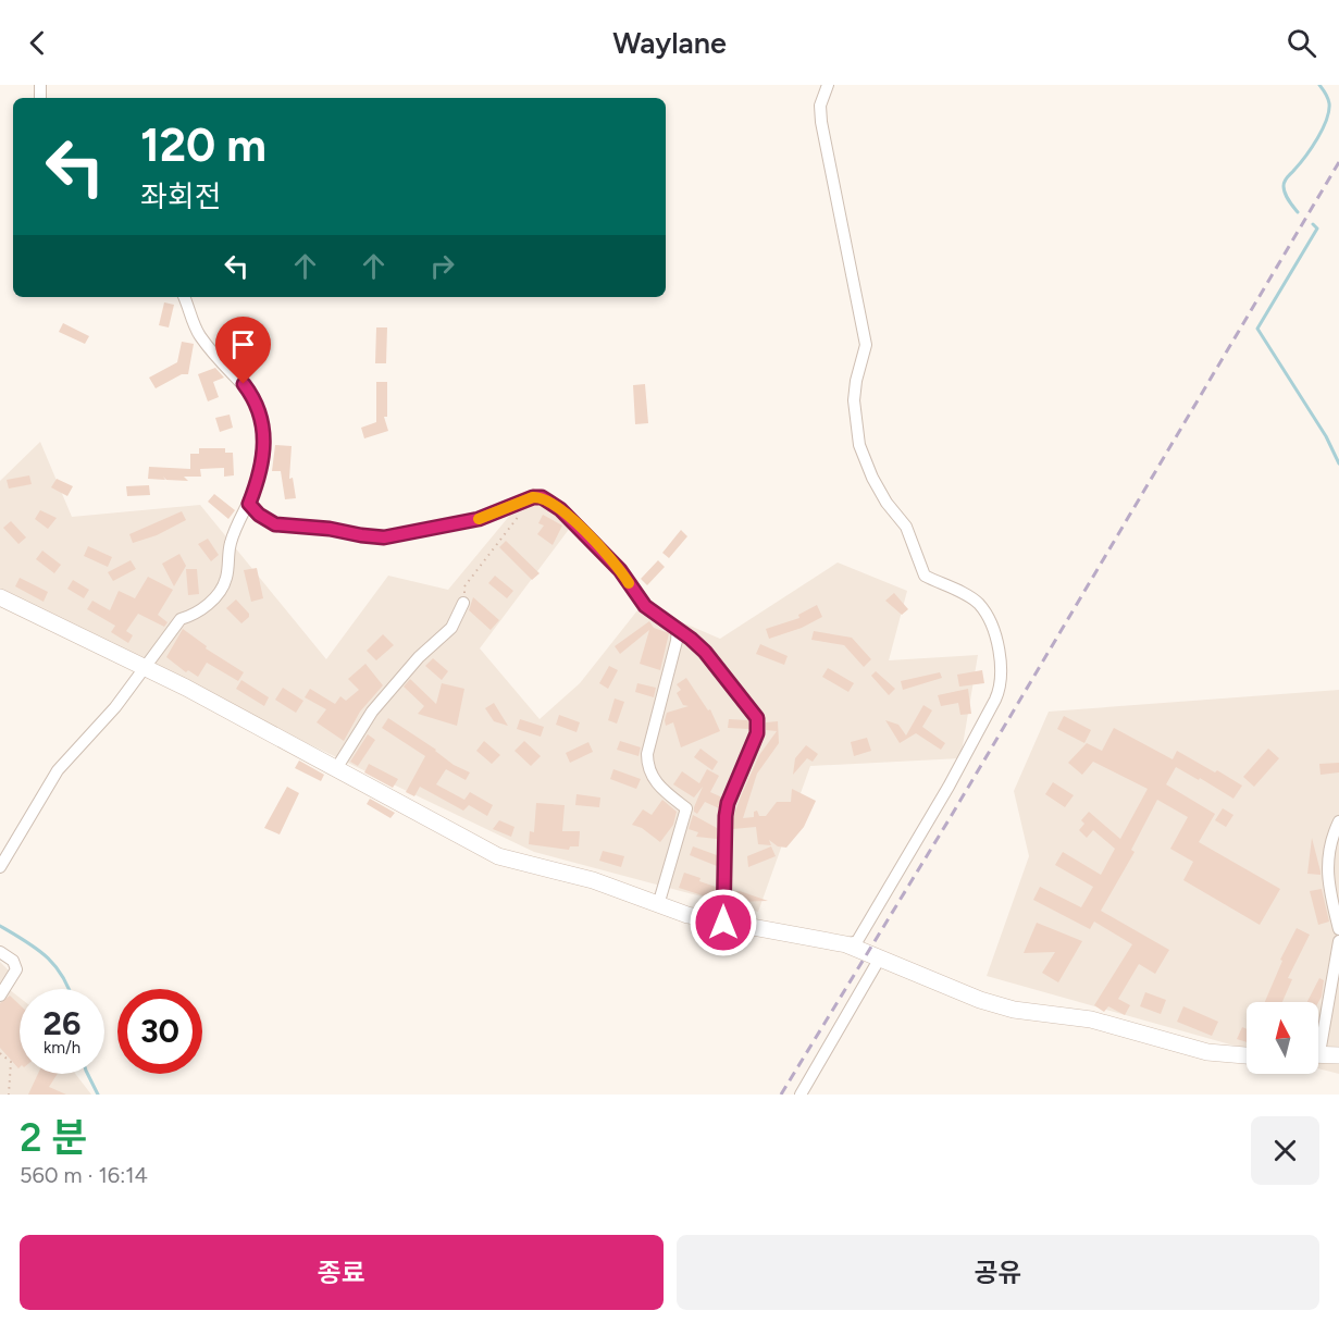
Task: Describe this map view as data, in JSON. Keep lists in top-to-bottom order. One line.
{"north":"top","page":{"header":"Waylane","turn":["120 m","좌회전"],"speed":"26 km/h","limit":"30","heading":["2 분","560 m · 16:14"],"buttons":["종료","공유"]}}
